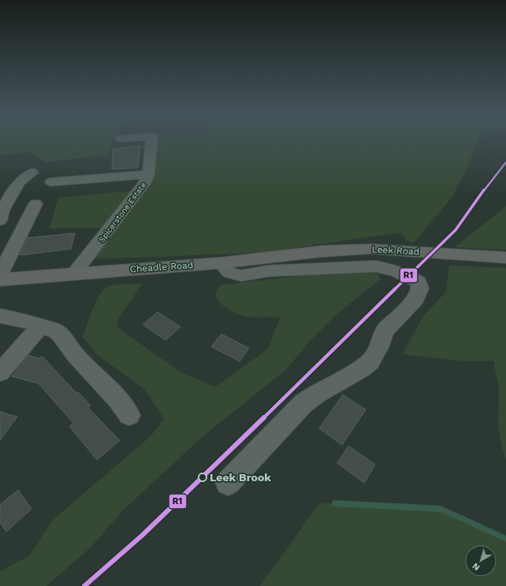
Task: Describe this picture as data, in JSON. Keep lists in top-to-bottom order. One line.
{"streets":{"highway":["Leek Road","Cheadle Road"],"street":["Spicerstone Estate"]},"crossings":[["Spicerstone Estate","Cheadle Road"],["Leek Road","Cheadle Road"]],"places":["Leek Brook"],"lines":["transit line R1"],"north":"bottom left"}
